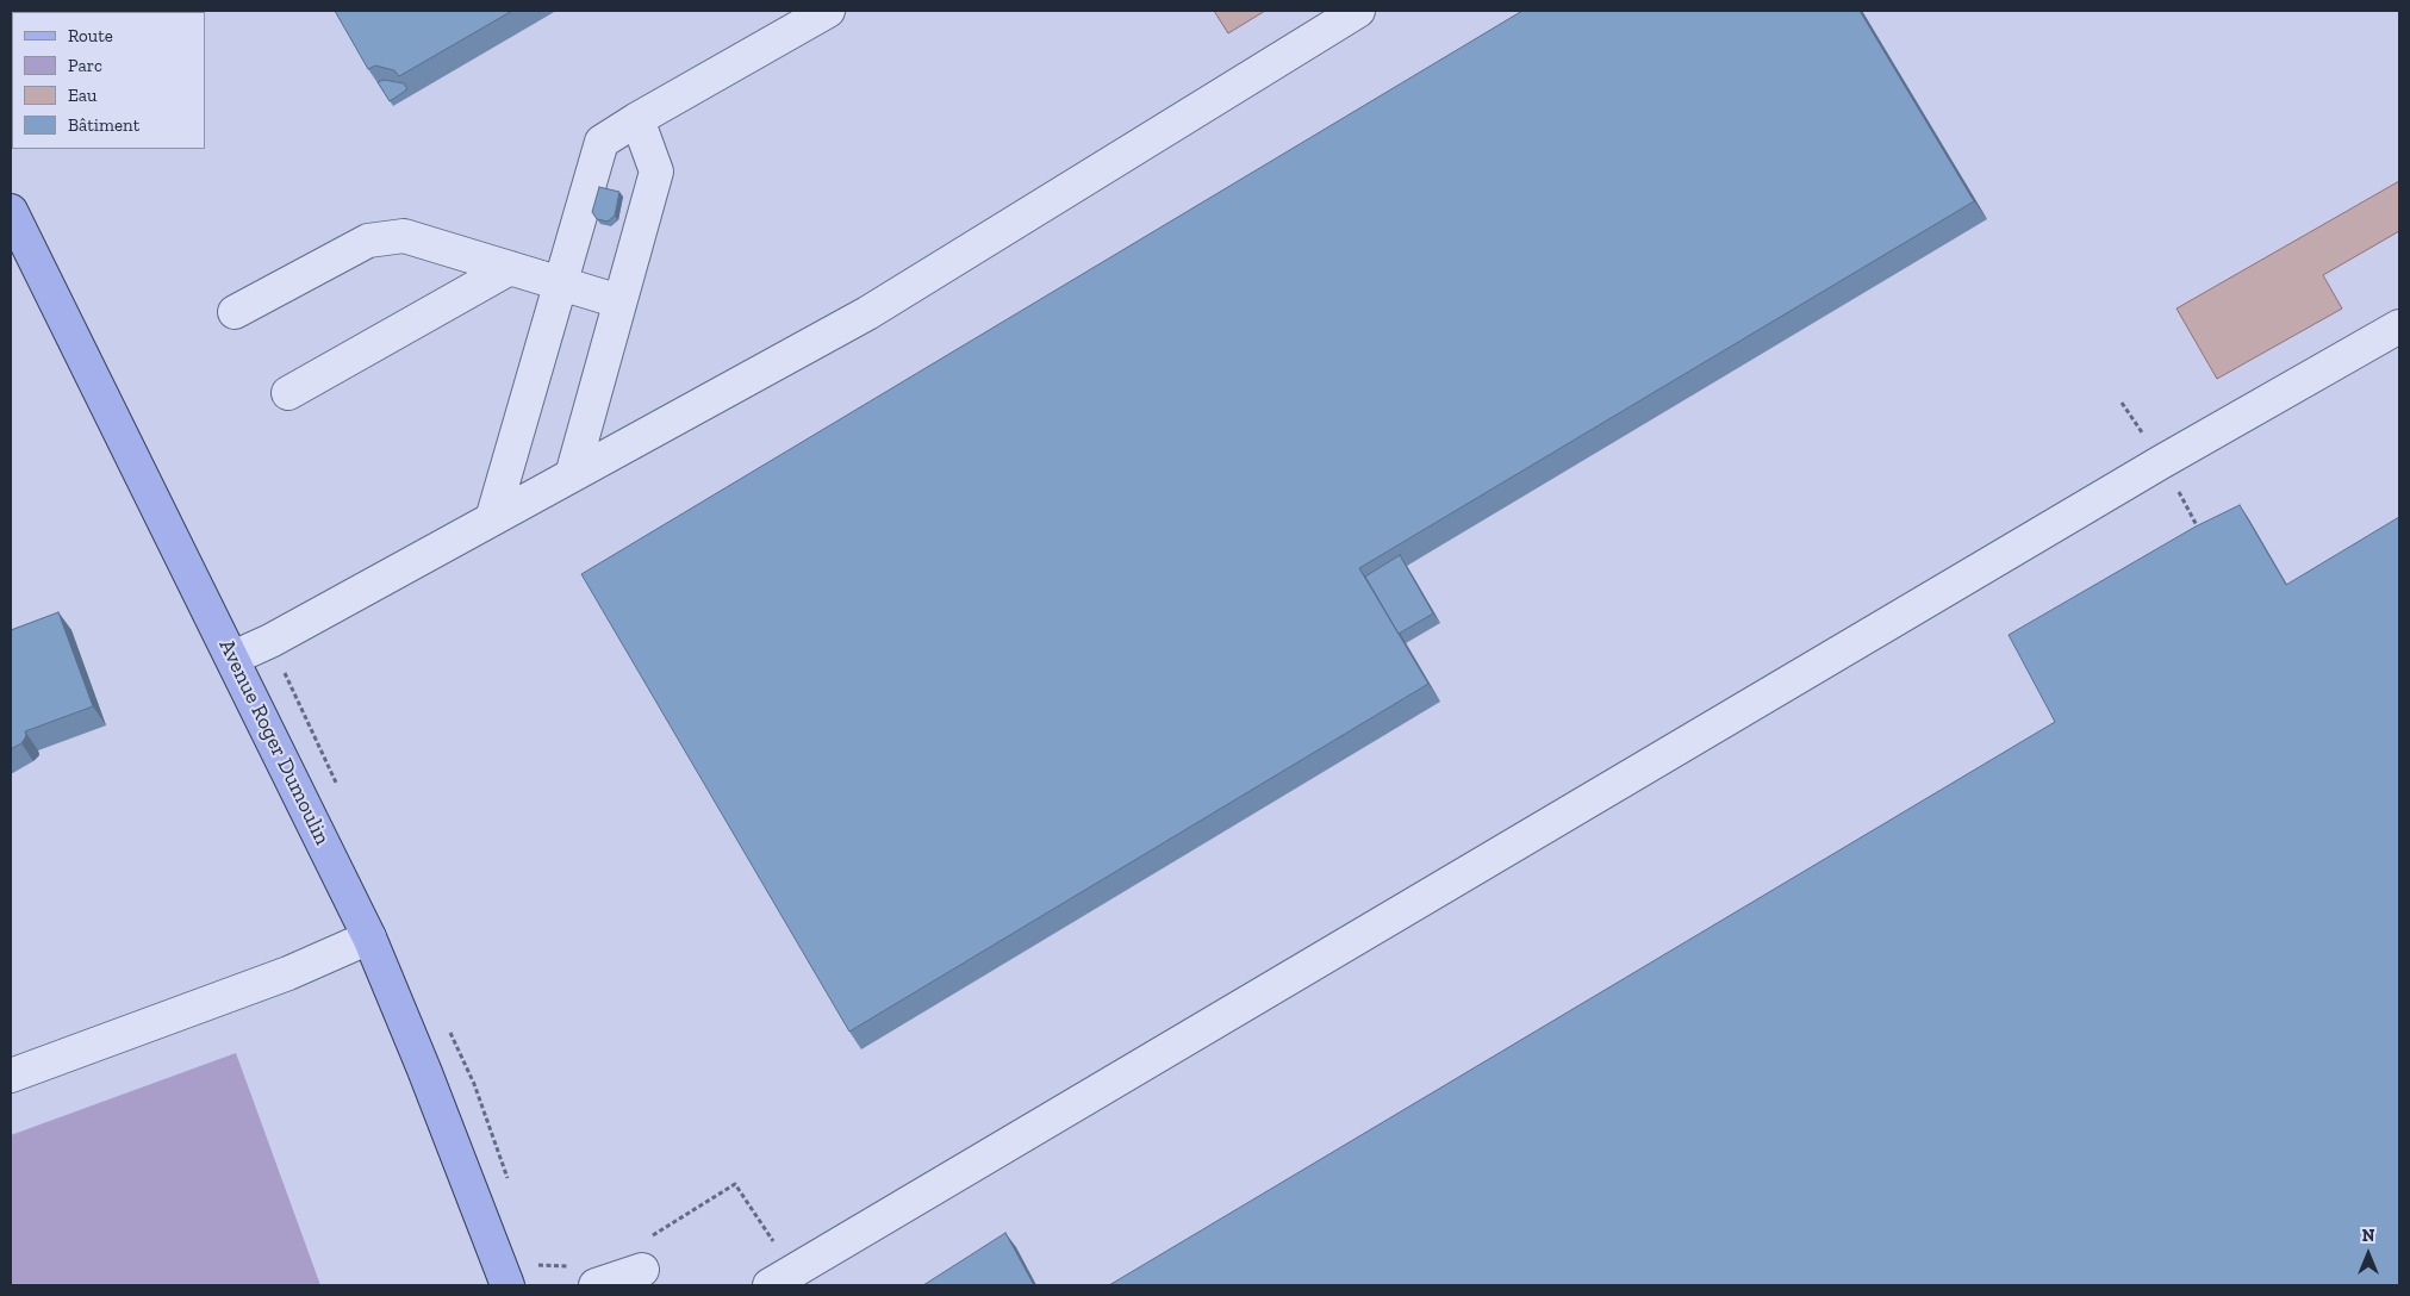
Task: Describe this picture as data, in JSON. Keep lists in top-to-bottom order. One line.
{"streets":{"main road":["Avenue Roger Dumoulin"]},"legend":["Route","Parc","Eau","Bâtiment"],"north":"top"}
